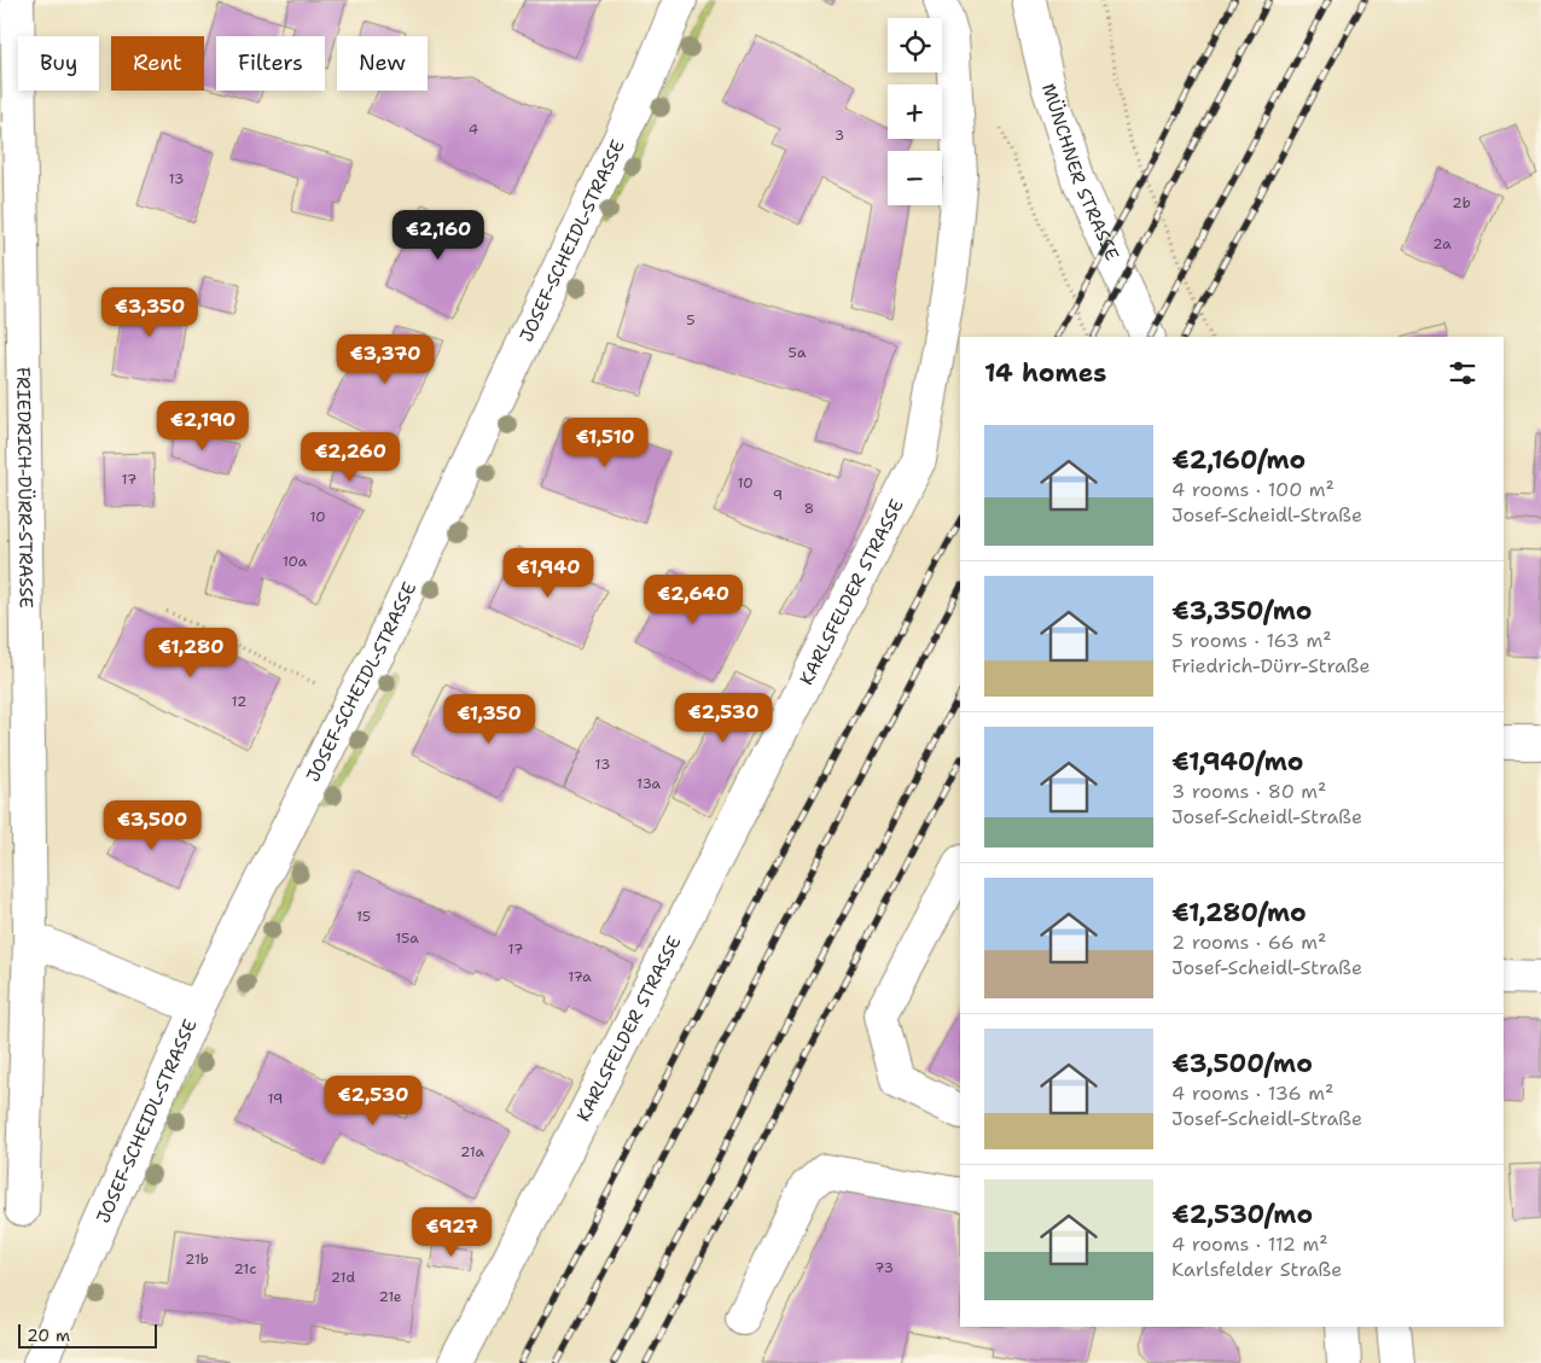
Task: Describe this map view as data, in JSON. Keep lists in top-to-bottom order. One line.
{"streets":{"street":["MÜNCHNER STRASSE","JOSEF-SCHEIDL-STRASSE","FRIEDRICH-DÜRR-STRASSE","KARLSFELDER STRASSE"]},"house_numbers":["4","3","13","2b","2a","5","5a","17","10","9","8","10","10a","12","13","13a","15","15a","17","17a","19","21a","21b","73","21c","21d","21e"],"scale_bar":"20 m","page":{"map_buttons":["+","−"],"chip":["Buy","Rent","Filters","New"],"price":["€2,160","€3,350","€3,370","€2,190","€1,510","€2,260","€1,940","€2,640","€1,280","€2,530","€1,350","€3,500","€2,530","€927"],"heading":"14 homes","list":[{"name":"€2,160/mo","note":"4 rooms · 100 m² · Josef-Scheidl-Straße"},{"name":"€3,350/mo","note":"5 rooms · 163 m² · Friedrich-Dürr-Straße"},{"name":"€1,940/mo","note":"3 rooms · 80 m² · Josef-Scheidl-Straße"},{"name":"€1,280/mo","note":"2 rooms · 66 m² · Josef-Scheidl-Straße"},{"name":"€3,500/mo","note":"4 rooms · 136 m² · Josef-Scheidl-Straße"},{"name":"€2,530/mo","note":"4 rooms · 112 m² · Karlsfelder Straße"}],"scale":"20 m"}}
